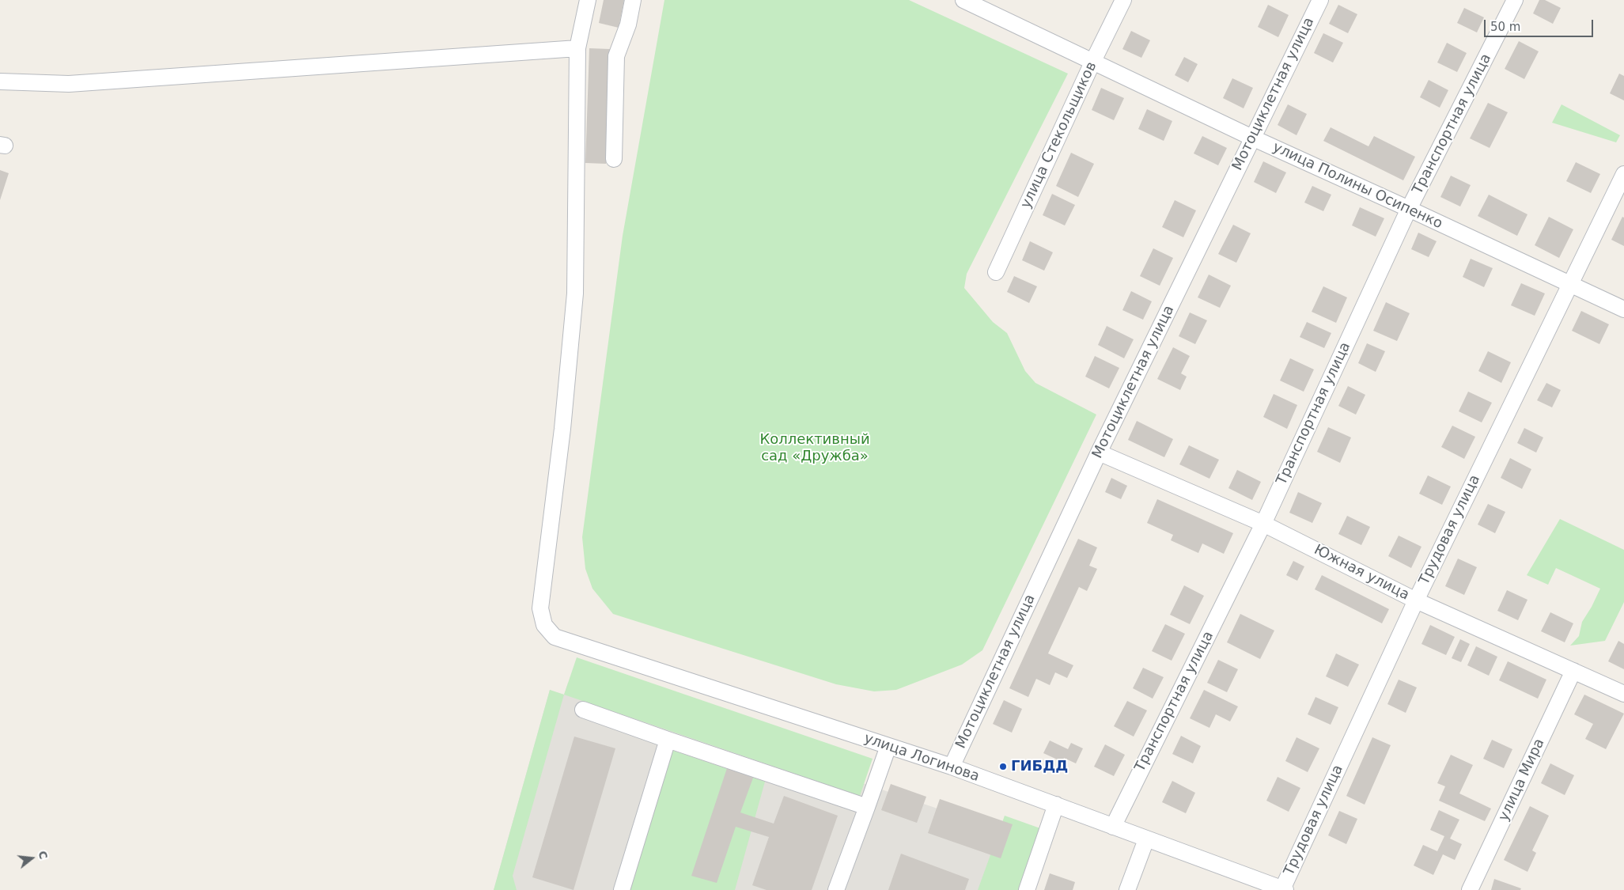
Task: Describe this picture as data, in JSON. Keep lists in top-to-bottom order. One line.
{"streets":{"street":["Мотоциклетная улица","Транспортная улица","улица Стекольщиков","улица Полины Осипенко","Трудовая улица","Южная улица","улица Логинова","улица Мира"]},"crossings":[["Мотоциклетная улица","улица Полины Осипенко"],["Мотоциклетная улица","Южная улица"],["Мотоциклетная улица","улица Логинова"],["Транспортная улица","улица Полины Осипенко"],["Транспортная улица","Южная улица"],["Транспортная улица","улица Логинова"],["улица Стекольщиков","улица Полины Осипенко"],["улица Полины Осипенко","Трудовая улица"],["Трудовая улица","Южная улица"],["Трудовая улица","улица Логинова"],["Южная улица","улица Мира"]],"parks":["Коллективный сад «Дружба»"],"places":["ГИБДД"],"scale_bar":"50 m","north":"right"}
